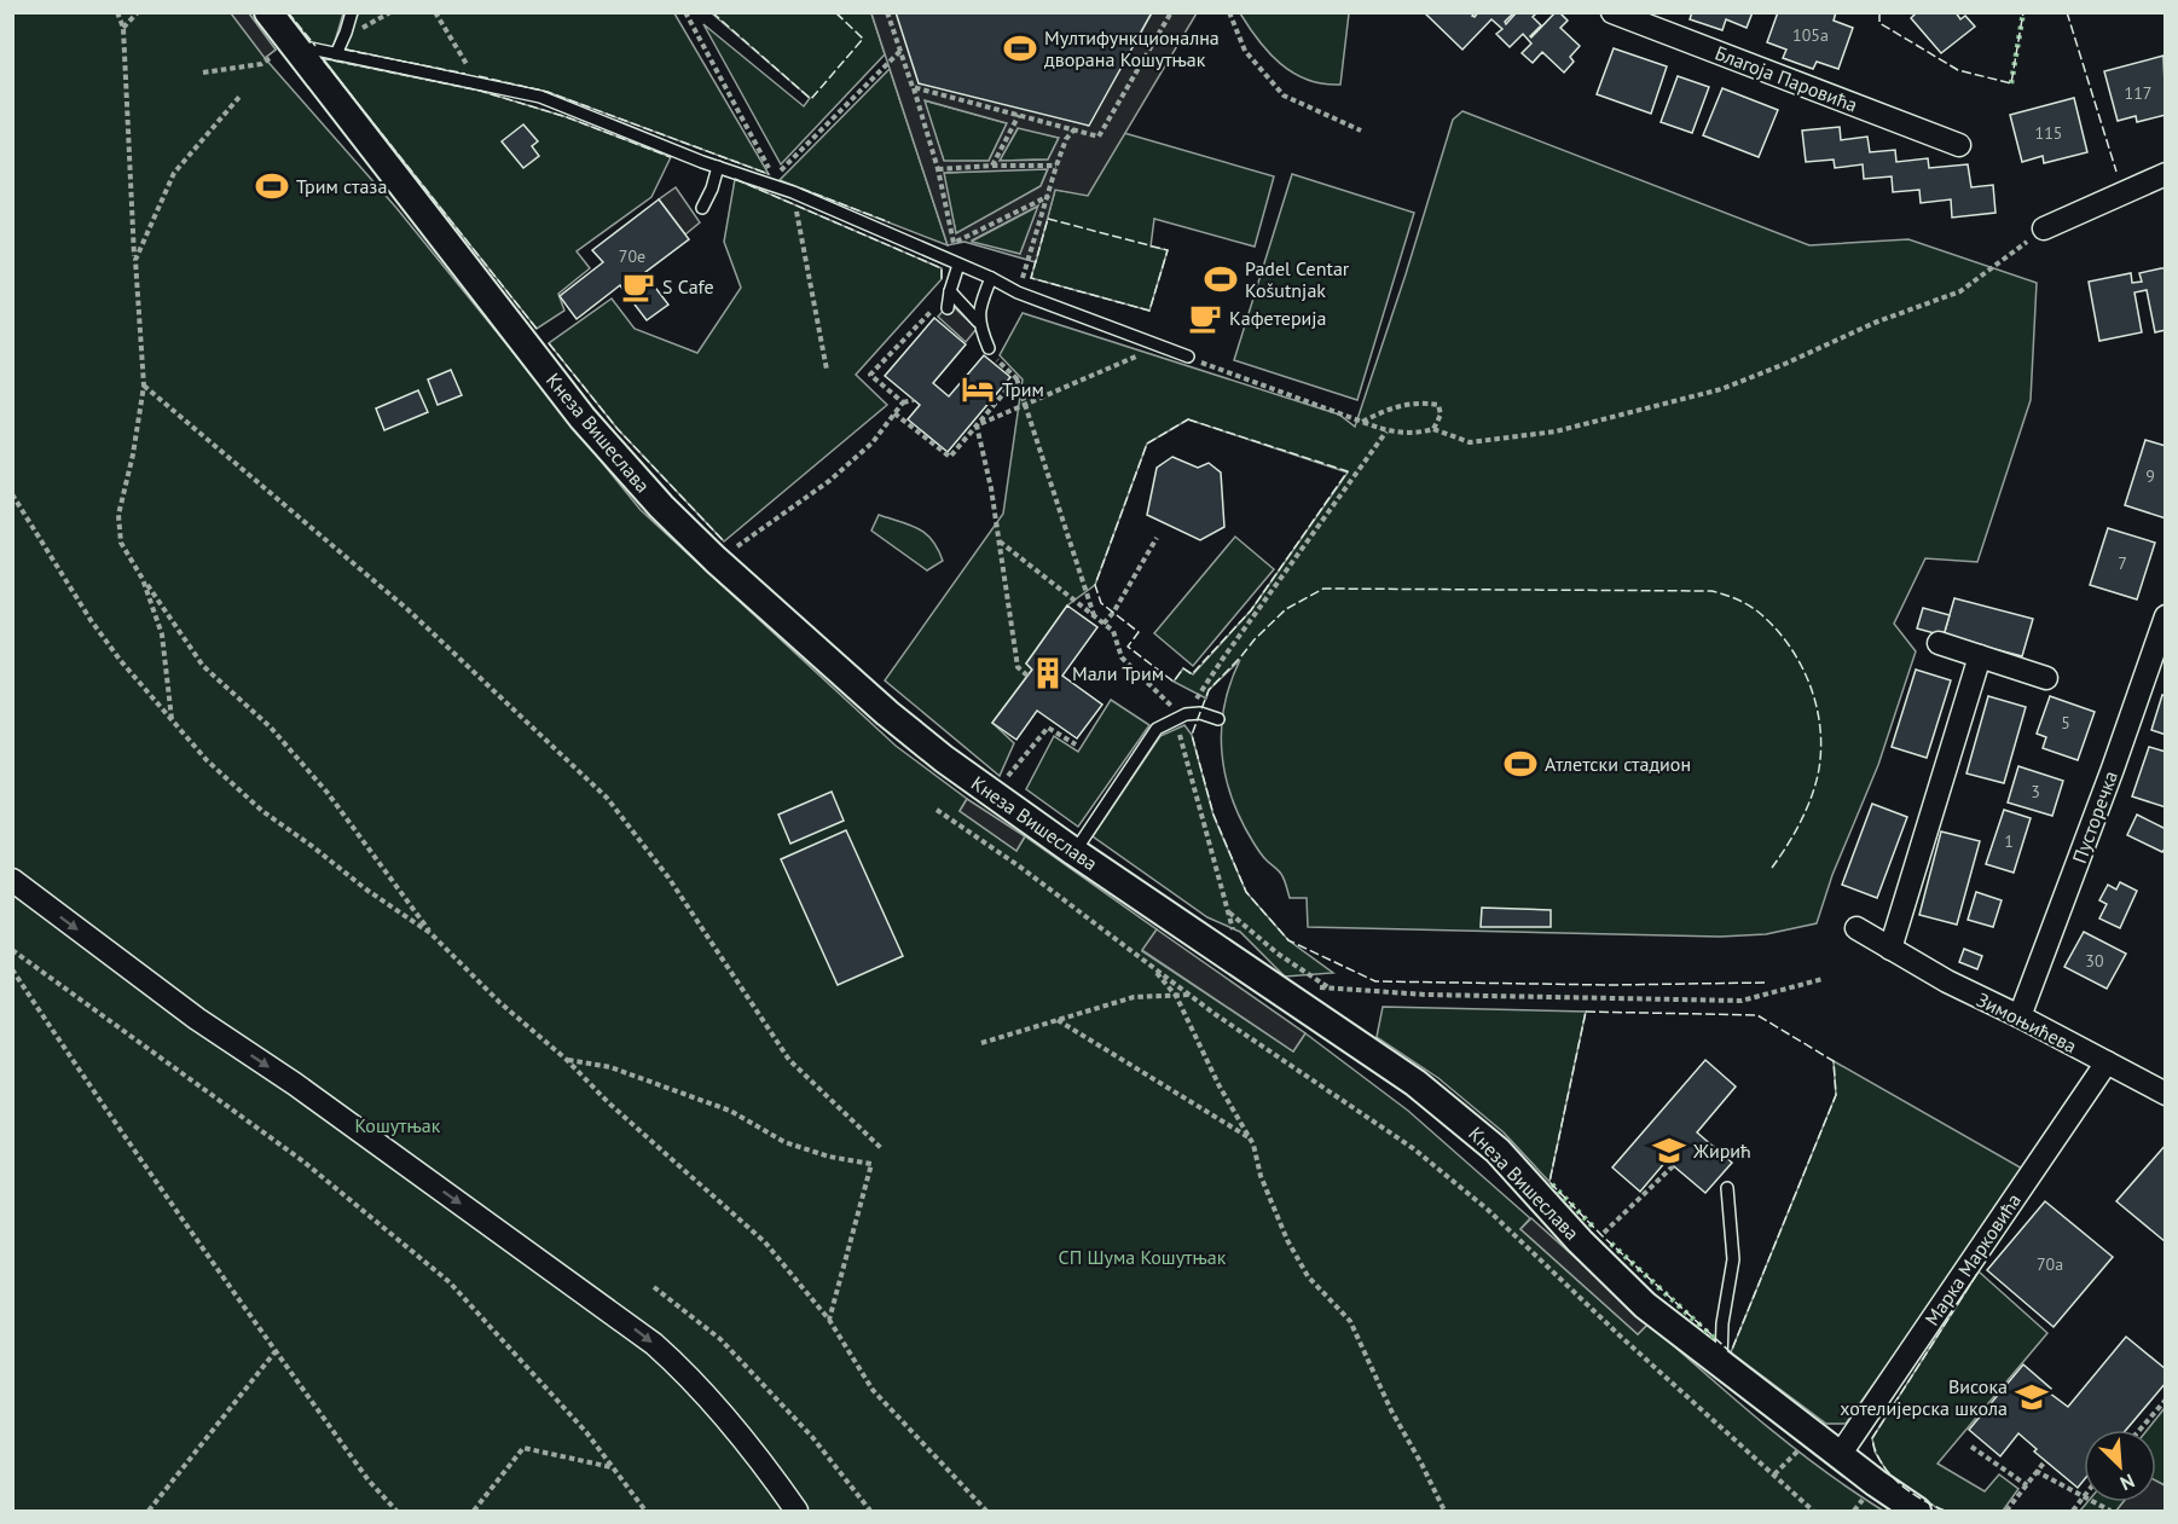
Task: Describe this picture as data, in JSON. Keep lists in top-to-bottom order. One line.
{"streets":{"street":["Благоја Паровића","Кнеза Вишеслава","Пусторечка","Зимоњићева","Марка Марковића"]},"crossings":[["Кнеза Вишеслава","Марка Марковића"],["Пусторечка","Зимоњићева"],["Зимоњићева","Марка Марковића"]],"parks":["Кошутњак","СП Шума Кошутњак"],"places":{"sports":["Мултифункционална дворана Кошутњак","Трим стаза","Padel Centar Košutnjak","Атлетски стадион"],"cafe":["S Cafe","Кафетерија"],"hotel":["Трим"],"building":["Мали Трим"],"school or university":["Жирић","Висока хотелијерска школа"]},"house_numbers":["105a","117","115","70e","9","7","5","3","1","30","70a"],"north":"bottom right"}
